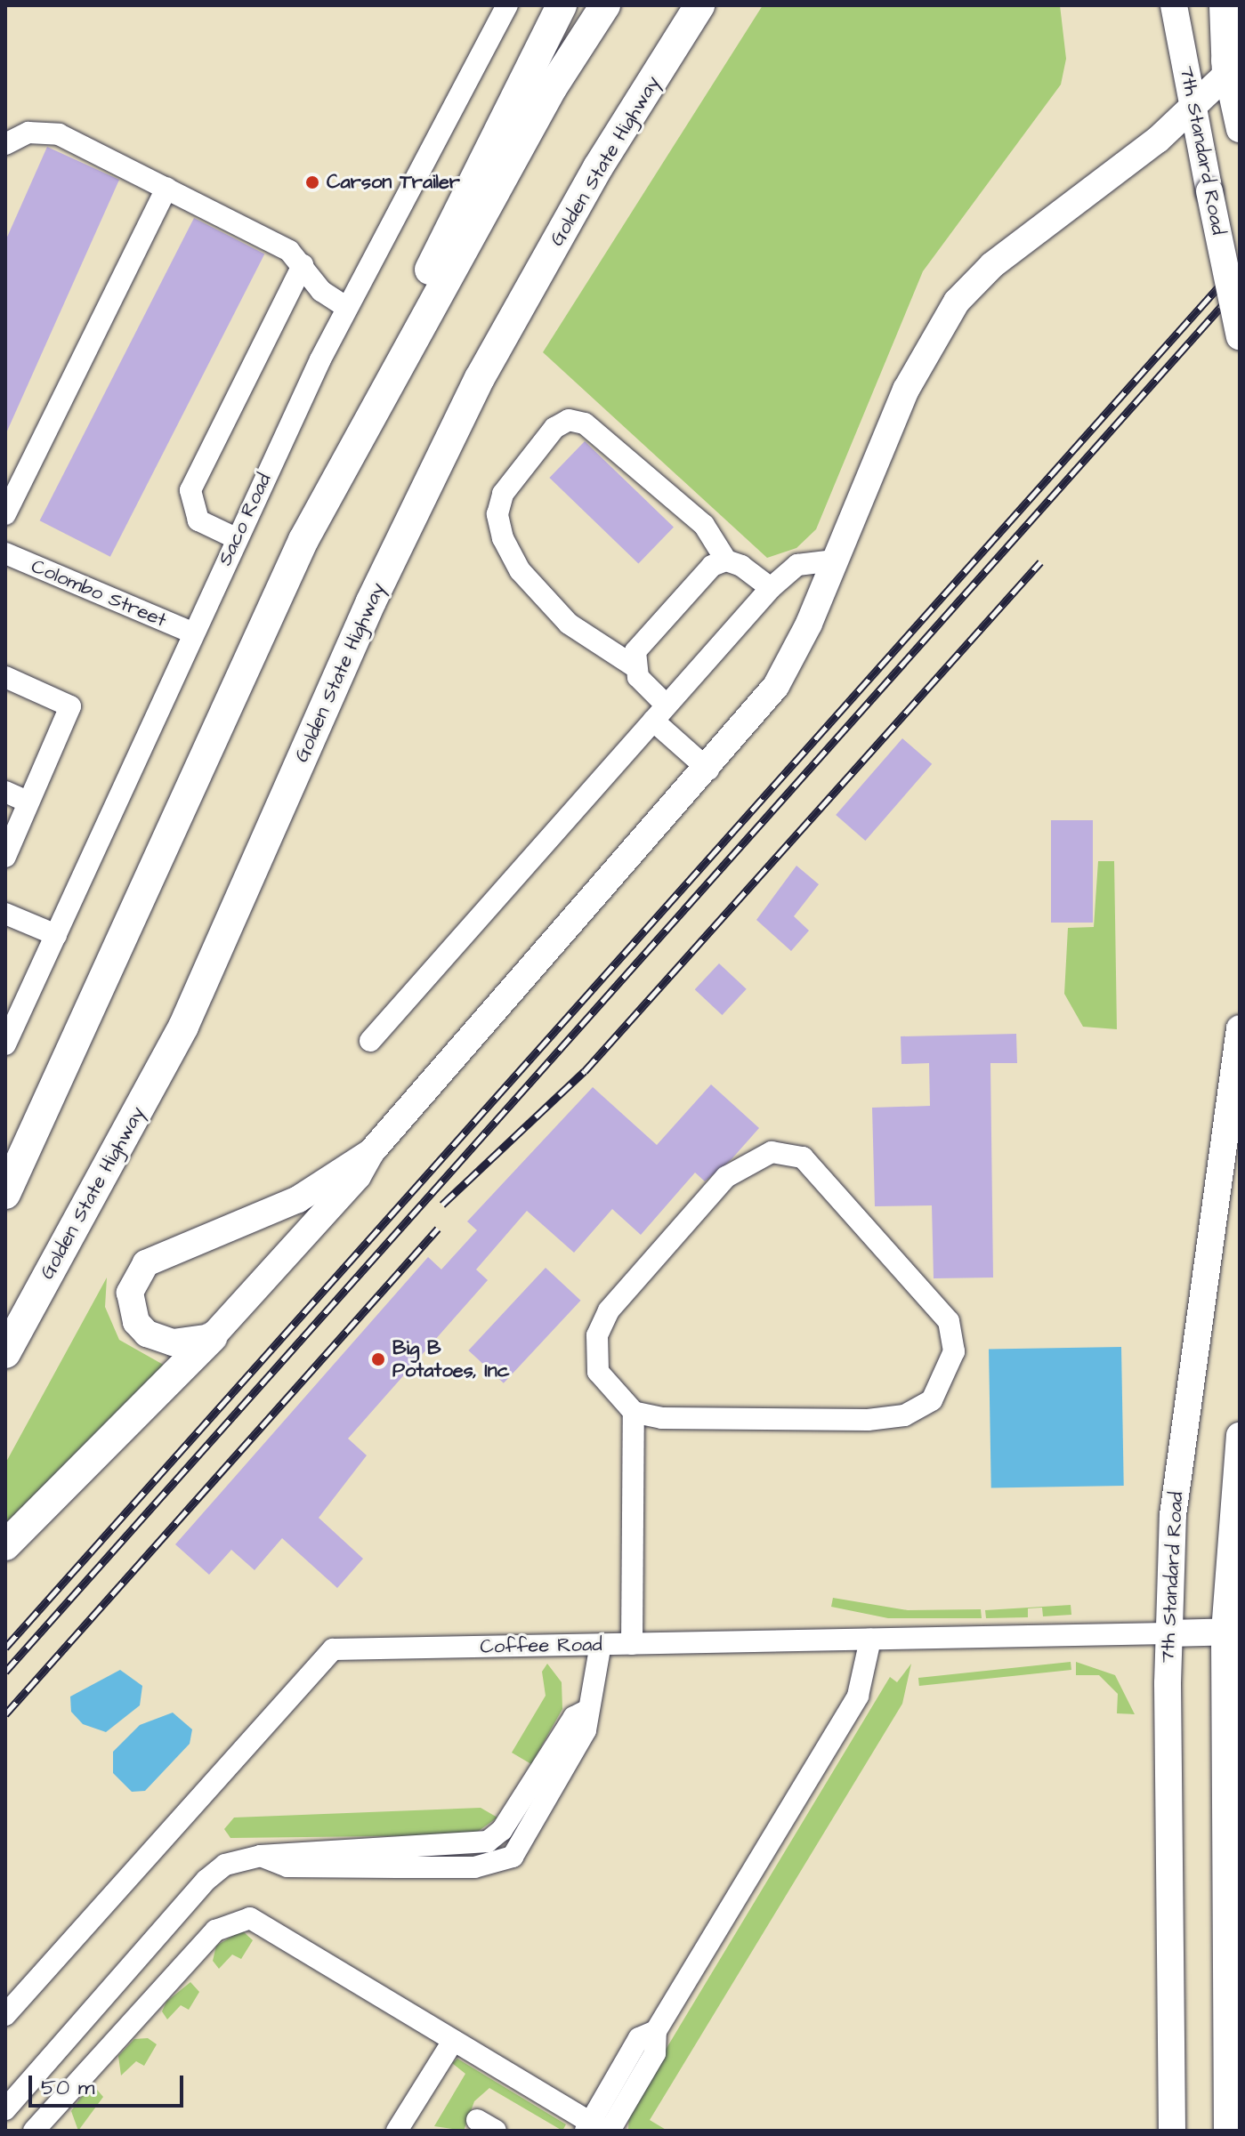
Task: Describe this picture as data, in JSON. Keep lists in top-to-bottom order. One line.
{"streets":{"highway":["Golden State Highway"],"main road":["7th Standard Road","Coffee Road"],"street":["Saco Road","Colombo Street"]},"crossings":[["7th Standard Road","Coffee Road"],["Saco Road","Colombo Street"]],"places":["Carson Trailer","Big B Potatoes, Inc"],"scale_bar":"50 m"}
